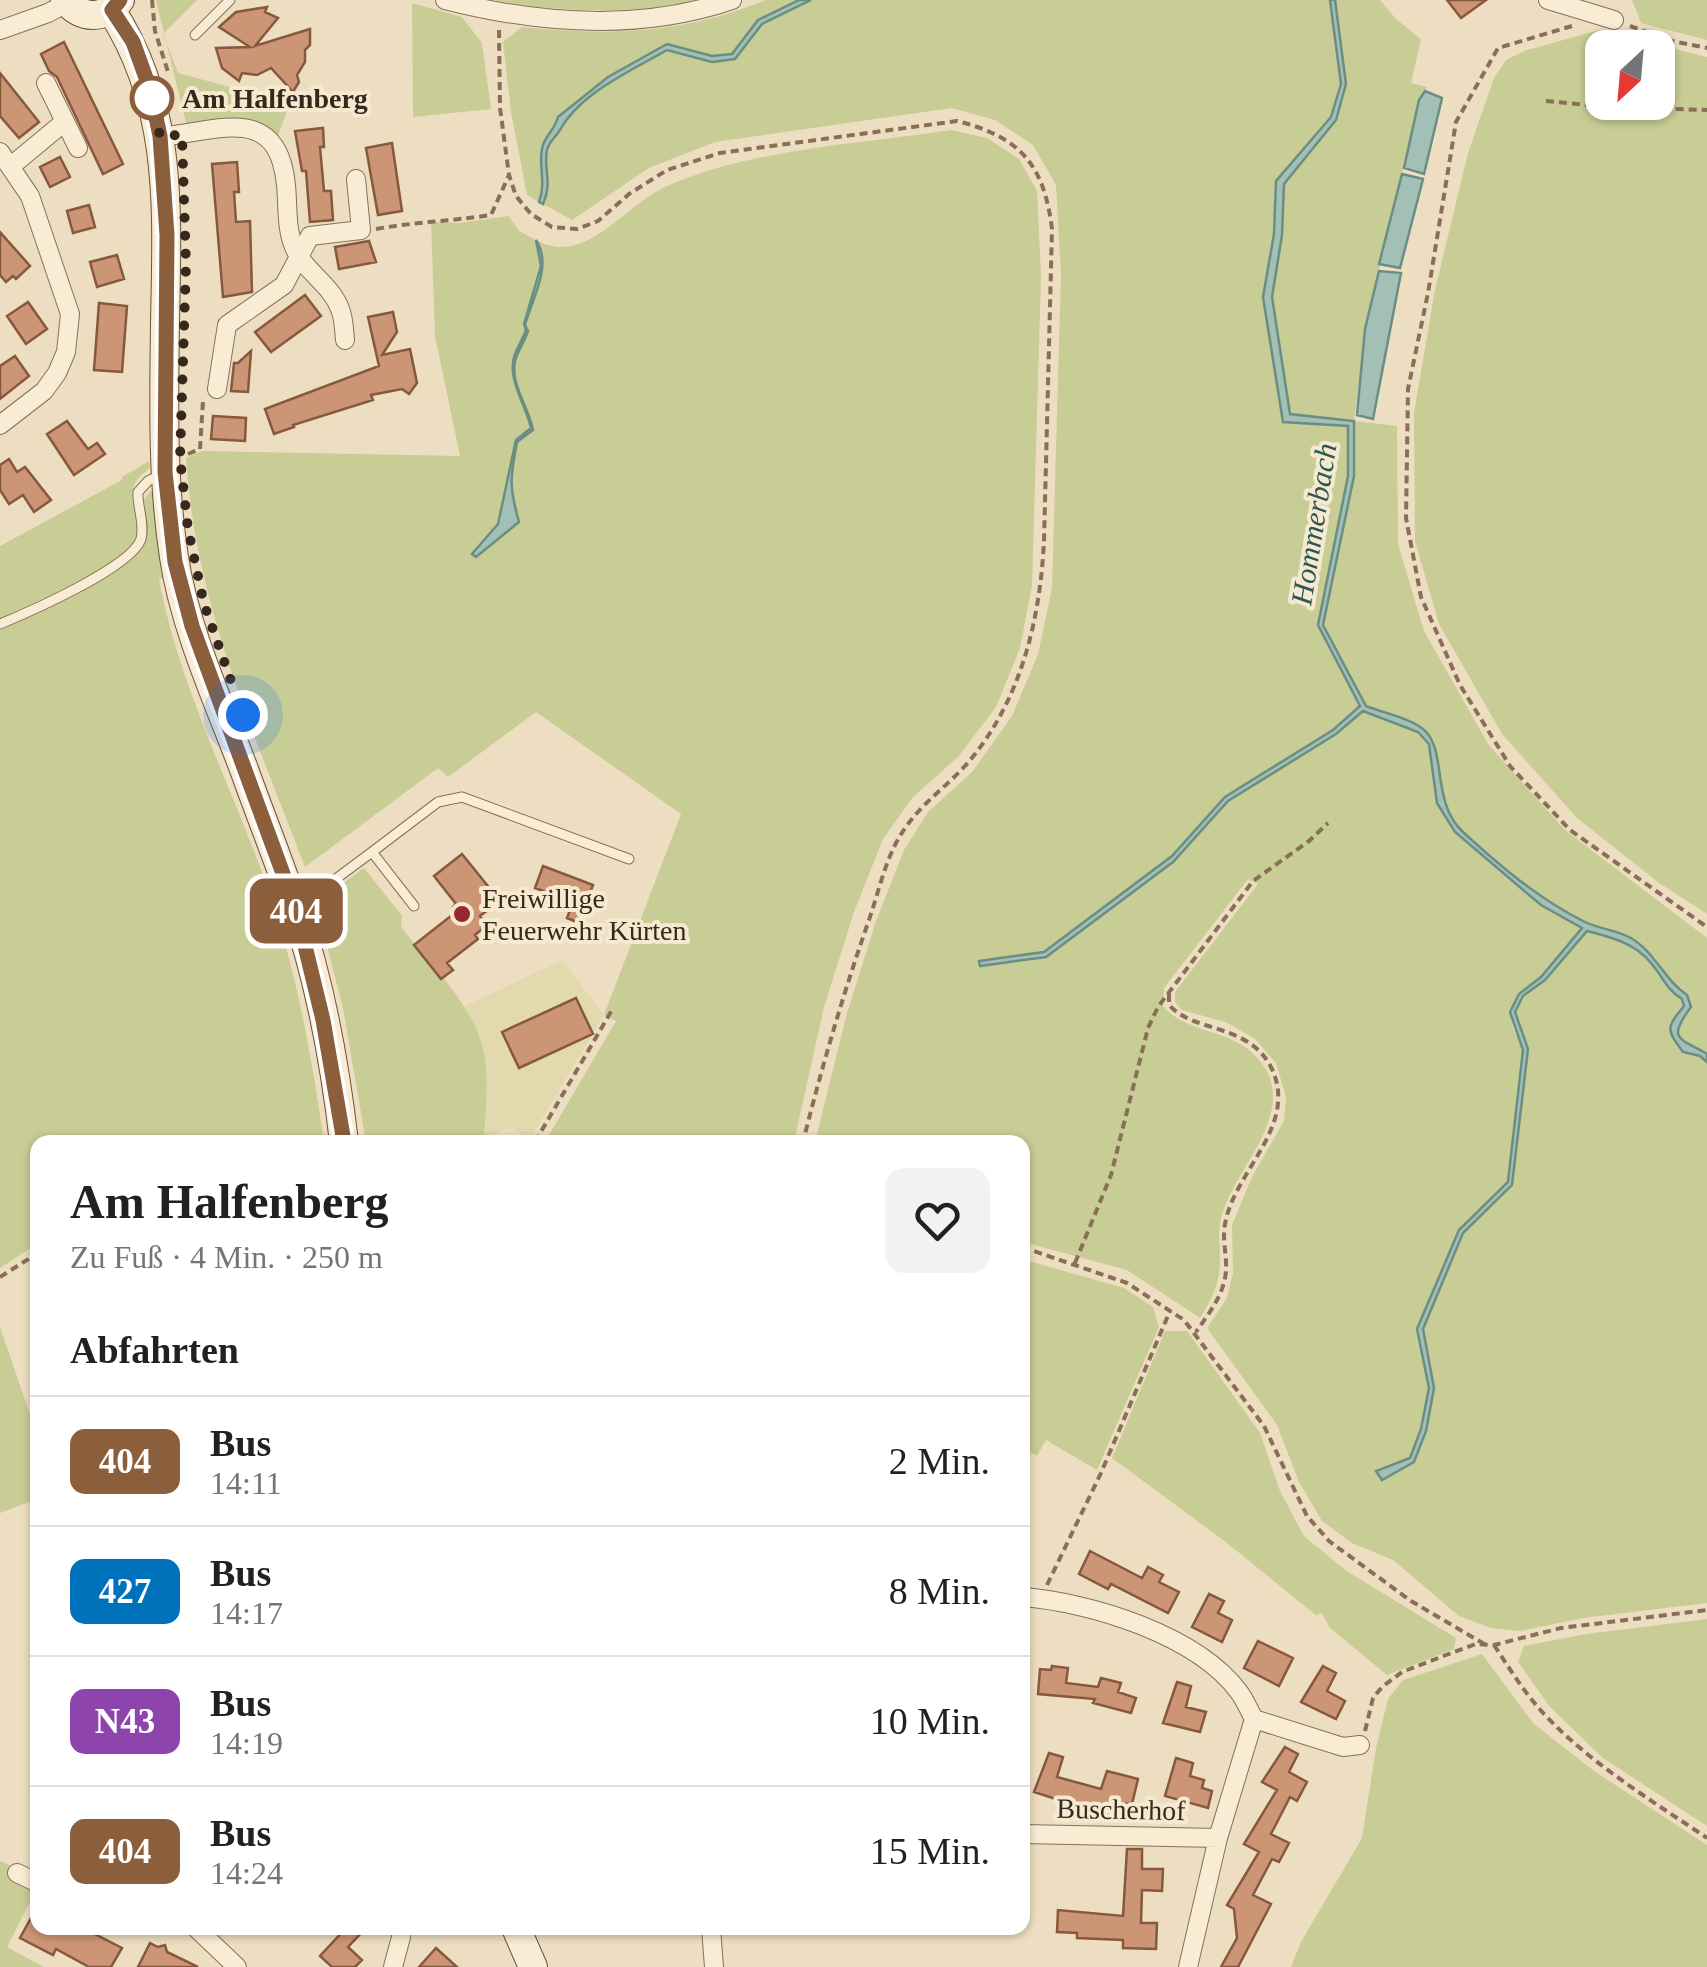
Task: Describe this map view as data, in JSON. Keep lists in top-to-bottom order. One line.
{"streets":{"street":["Buscherhof"]},"water":["Hommerbach"],"places":["Am Halfenberg","Freiwillige Feuerwehr Kürten"],"lines":["bus line 404"],"north":"bottom left","page":{"on_map":"404","heading":[["Am Halfenberg","Zu Fuß · 4 Min. · 250 m"],"Abfahrten"],"list":[{"mark":"404","name":"Bus","note":"14:11","value":"2 Min."},{"mark":"427","name":"Bus","note":"14:17","value":"8 Min."},{"mark":"N43","name":"Bus","note":"14:19","value":"10 Min."},{"mark":"404","name":"Bus","note":"14:24","value":"15 Min."}]}}
